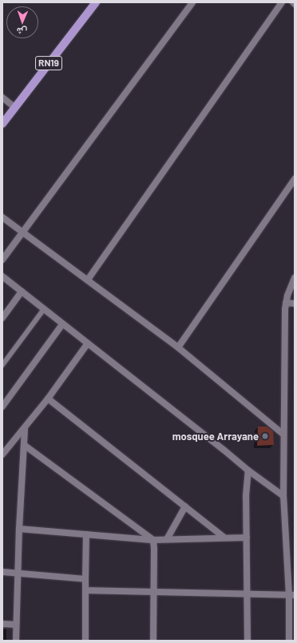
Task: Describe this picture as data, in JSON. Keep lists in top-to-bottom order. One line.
{"streets":{"main road":["RN19"]},"places":["mosquee Arrayane"],"north":"bottom"}
